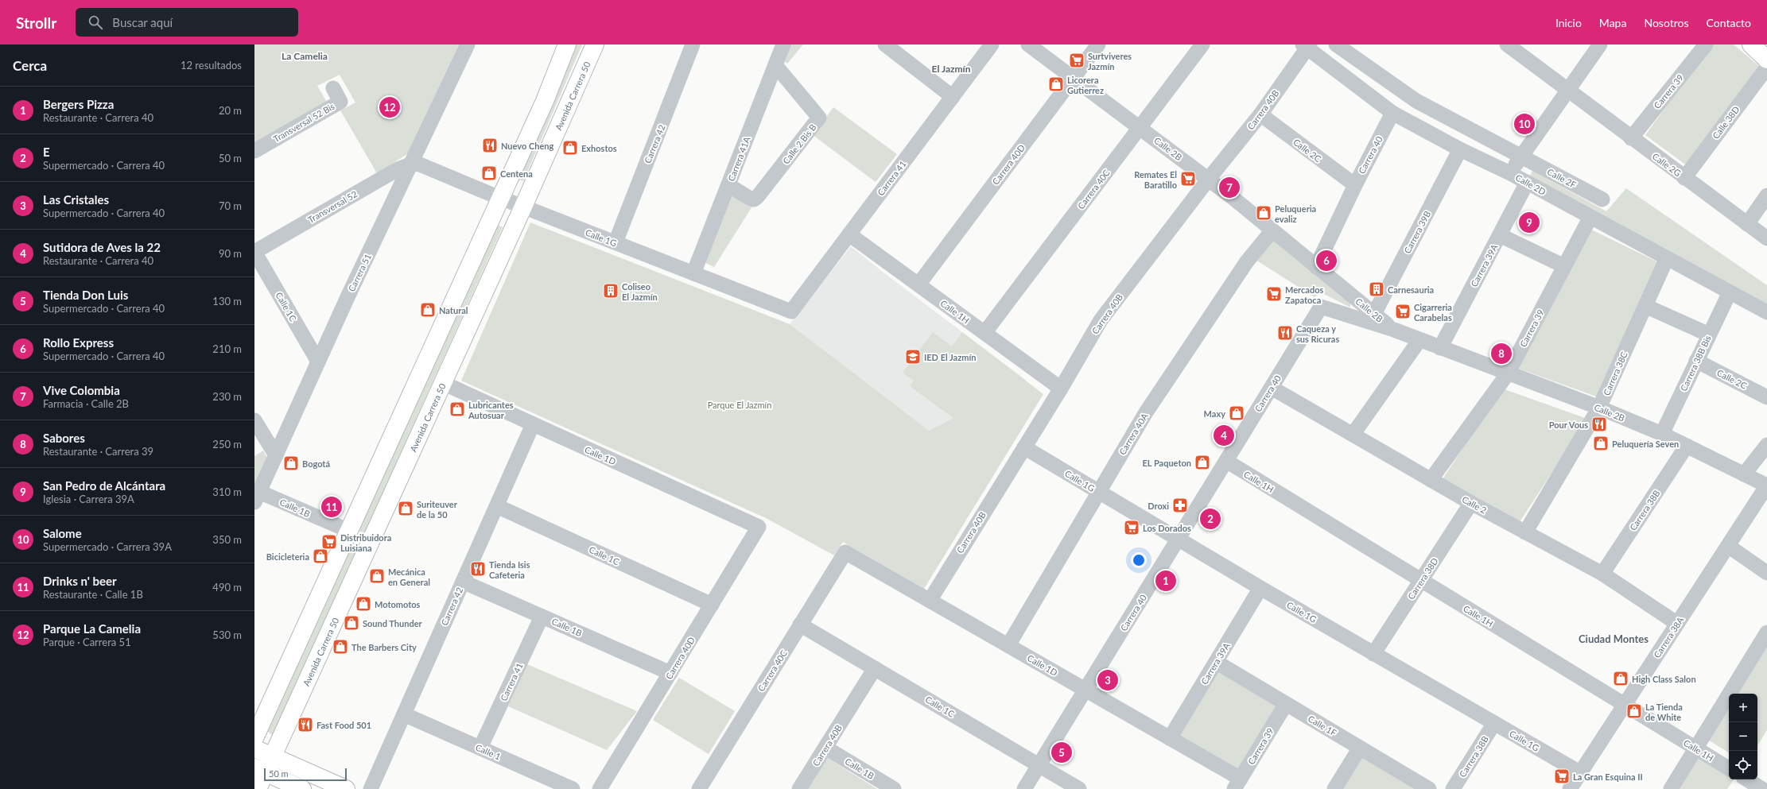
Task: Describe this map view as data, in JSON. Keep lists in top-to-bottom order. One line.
{"streets":{"main road":["Avenida Carrera 50"],"street":["Carrera 39","Carrera 40B","Transversal 52 Bis","Calle 38D","Carrera 42","Calle 2 Bis B","Calle 2B","Calle 2C","Carrera 40","Carrera 41A","Carrera 40D","Calle 2G","Carrera 41","Calle 2F","Calle 2D","Carrera 40C","Transversal 52","Carrera 39B","Calle 1G","Carrera 39A","Carrera 51","Calle 1C","Calle 1H","Carrera 38B Bis","Carrera 38C","Carrera 40A","Calle 1D","Calle 2","Calle 1B","Carrera 38B","Carrera 38D","Carrera 38A","Calle 1F","Calle 1"]},"crossings":[["Carrera 39","Calle 2B"],["Carrera 39","Calle 2G"],["Carrera 39","Calle 2D"],["Carrera 39","Calle 1D"],["Carrera 39","Calle 2"],["Carrera 39","Calle 1F"],["Avenida Carrera 50","Calle 1G"],["Avenida Carrera 50","Calle 1D"],["Carrera 40B","Calle 2B"],["Carrera 40B","Calle 2C"],["Carrera 40B","Calle 2D"],["Carrera 40B","Calle 1G"],["Carrera 40B","Calle 1C"],["Carrera 40B","Calle 1H"],["Carrera 40B","Calle 1D"],["Carrera 40B","Calle 1B"],["Calle 38D","Calle 2G"],["Carrera 42","Calle 1G"],["Carrera 42","Calle 1C"],["Carrera 42","Calle 1D"],["Carrera 42","Calle 1B"],["Carrera 42","Calle 1"],["Calle 2 Bis B","Carrera 41A"],["Calle 2B","Carrera 40"],["Calle 2B","Carrera 40D"],["Calle 2B","Carrera 40C"],["Calle 2B","Carrera 39B"],["Calle 2B","Carrera 39A"],["Calle 2B","Carrera 38B Bis"],["Calle 2B","Carrera 38C"],["Calle 2B","Carrera 40A"],["Calle 2B","Carrera 38B"],["Calle 2B","Carrera 38A"],["Calle 2C","Carrera 40"],["Calle 2C","Carrera 38B Bis"],["Carrera 40","Calle 2D"],["Carrera 40","Calle 1G"],["Carrera 40","Calle 1C"],["Carrera 40","Calle 1H"],["Carrera 40","Calle 1D"],["Carrera 40","Calle 2"],["Carrera 41A","Calle 1G"],["Carrera 40D","Calle 1C"],["Carrera 40D","Calle 1H"],["Carrera 40D","Calle 1D"],["Carrera 40D","Calle 1B"],["Carrera 41","Calle 1G"],["Carrera 41","Calle 1H"],["Carrera 41","Calle 1B"],["Carrera 41","Calle 1"],["Calle 2D","Carrera 39B"],["Calle 2D","Carrera 39A"],["Calle 2D","Carrera 38B Bis"],["Calle 2D","Carrera 38C"],["Carrera 40C","Calle 1C"],["Carrera 40C","Calle 1H"],["Carrera 40C","Calle 1D"],["Transversal 52","Calle 1G"],["Transversal 52","Carrera 51"],["Transversal 52","Calle 1C"],["Calle 1G","Carrera 39A"],["Calle 1G","Carrera 51"],["Calle 1G","Carrera 40A"],["Calle 1G","Carrera 38B"],["Calle 1G","Carrera 38D"],["Calle 1G","Carrera 38A"],["Carrera 39A","Calle 1D"],["Carrera 39A","Calle 1F"],["Carrera 51","Calle 1C"],["Carrera 51","Calle 1B"],["Calle 1H","Carrera 38D"],["Calle 1H","Carrera 38A"],["Carrera 38C","Calle 2"],["Carrera 40A","Calle 1D"],["Calle 2","Carrera 38B"],["Calle 2","Carrera 38D"],["Calle 2","Carrera 38A"]],"districts":["La Camelia","El Jazmín","Ciudad Montes"],"parks":["Parque El Jazmín"],"places":{"supermarket":["Surtviveres Jazmín","Remates El Baratillo","Mercados Zapatoca","Cigarreria Carabelas","Los Dorados","Distribuidora Luisiana","La Gran Esquina II"],"shop":["Licorera Gutierrez","Exhostos","Centena","Peluqueria evaliz","Natural","Lubricantes Autosuar","Maxy","Peluquería Seven","EL Paqueton","Bogotá","Suriteuver de la 50","Bicicleteria","Mecánica en General","Motomotos","Sound Thunder","The Barbers City","High Class Salon","La Tienda de White"],"restaurant":["Nuevo Cheng","Caqueza y sus Ricuras","Pour Vous","Tienda Isis Cafeteria","Fast Food 501"],"building":["Carnesauria","Coliseo El Jazmín"],"school or university":["IED El Jazmín"],"pharmacy":["Droxi"]},"scale_bar":"50 m","page":{"header":"Strollr","search":"Buscar aquí","nav":["Inicio","Mapa","Nosotros","Contacto"],"heading":["Cerca","12 resultados"],"list":[{"mark":"1","name":"Bergers Pizza","note":"Restaurante · Carrera 40","value":"20 m"},{"mark":"2","name":"E","note":"Supermercado · Carrera 40","value":"50 m"},{"mark":"3","name":"Las Cristales","note":"Supermercado · Carrera 40","value":"70 m"},{"mark":"4","name":"Sutidora de Aves la 22","note":"Restaurante · Carrera 40","value":"90 m"},{"mark":"5","name":"Tienda Don Luis","note":"Supermercado · Carrera 40","value":"130 m"},{"mark":"6","name":"Rollo Express","note":"Supermercado · Carrera 40","value":"210 m"},{"mark":"7","name":"Vive Colombia","note":"Farmacia · Calle 2B","value":"230 m"},{"mark":"8","name":"Sabores","note":"Restaurante · Carrera 39","value":"250 m"},{"mark":"9","name":"San Pedro de Alcántara","note":"Iglesia · Carrera 39A","value":"310 m"},{"mark":"10","name":"Salome","note":"Supermercado · Carrera 39A","value":"350 m"},{"mark":"11","name":"Drinks n' beer","note":"Restaurante · Calle 1B","value":"490 m"},{"mark":"12","name":"Parque La Camelia","note":"Parque · Carrera 51","value":"530 m"}],"pins":["12","10","7","9","6","8","4","11","2","1","3","5"],"map_buttons":["+","−"],"scale":"50 m"}}
